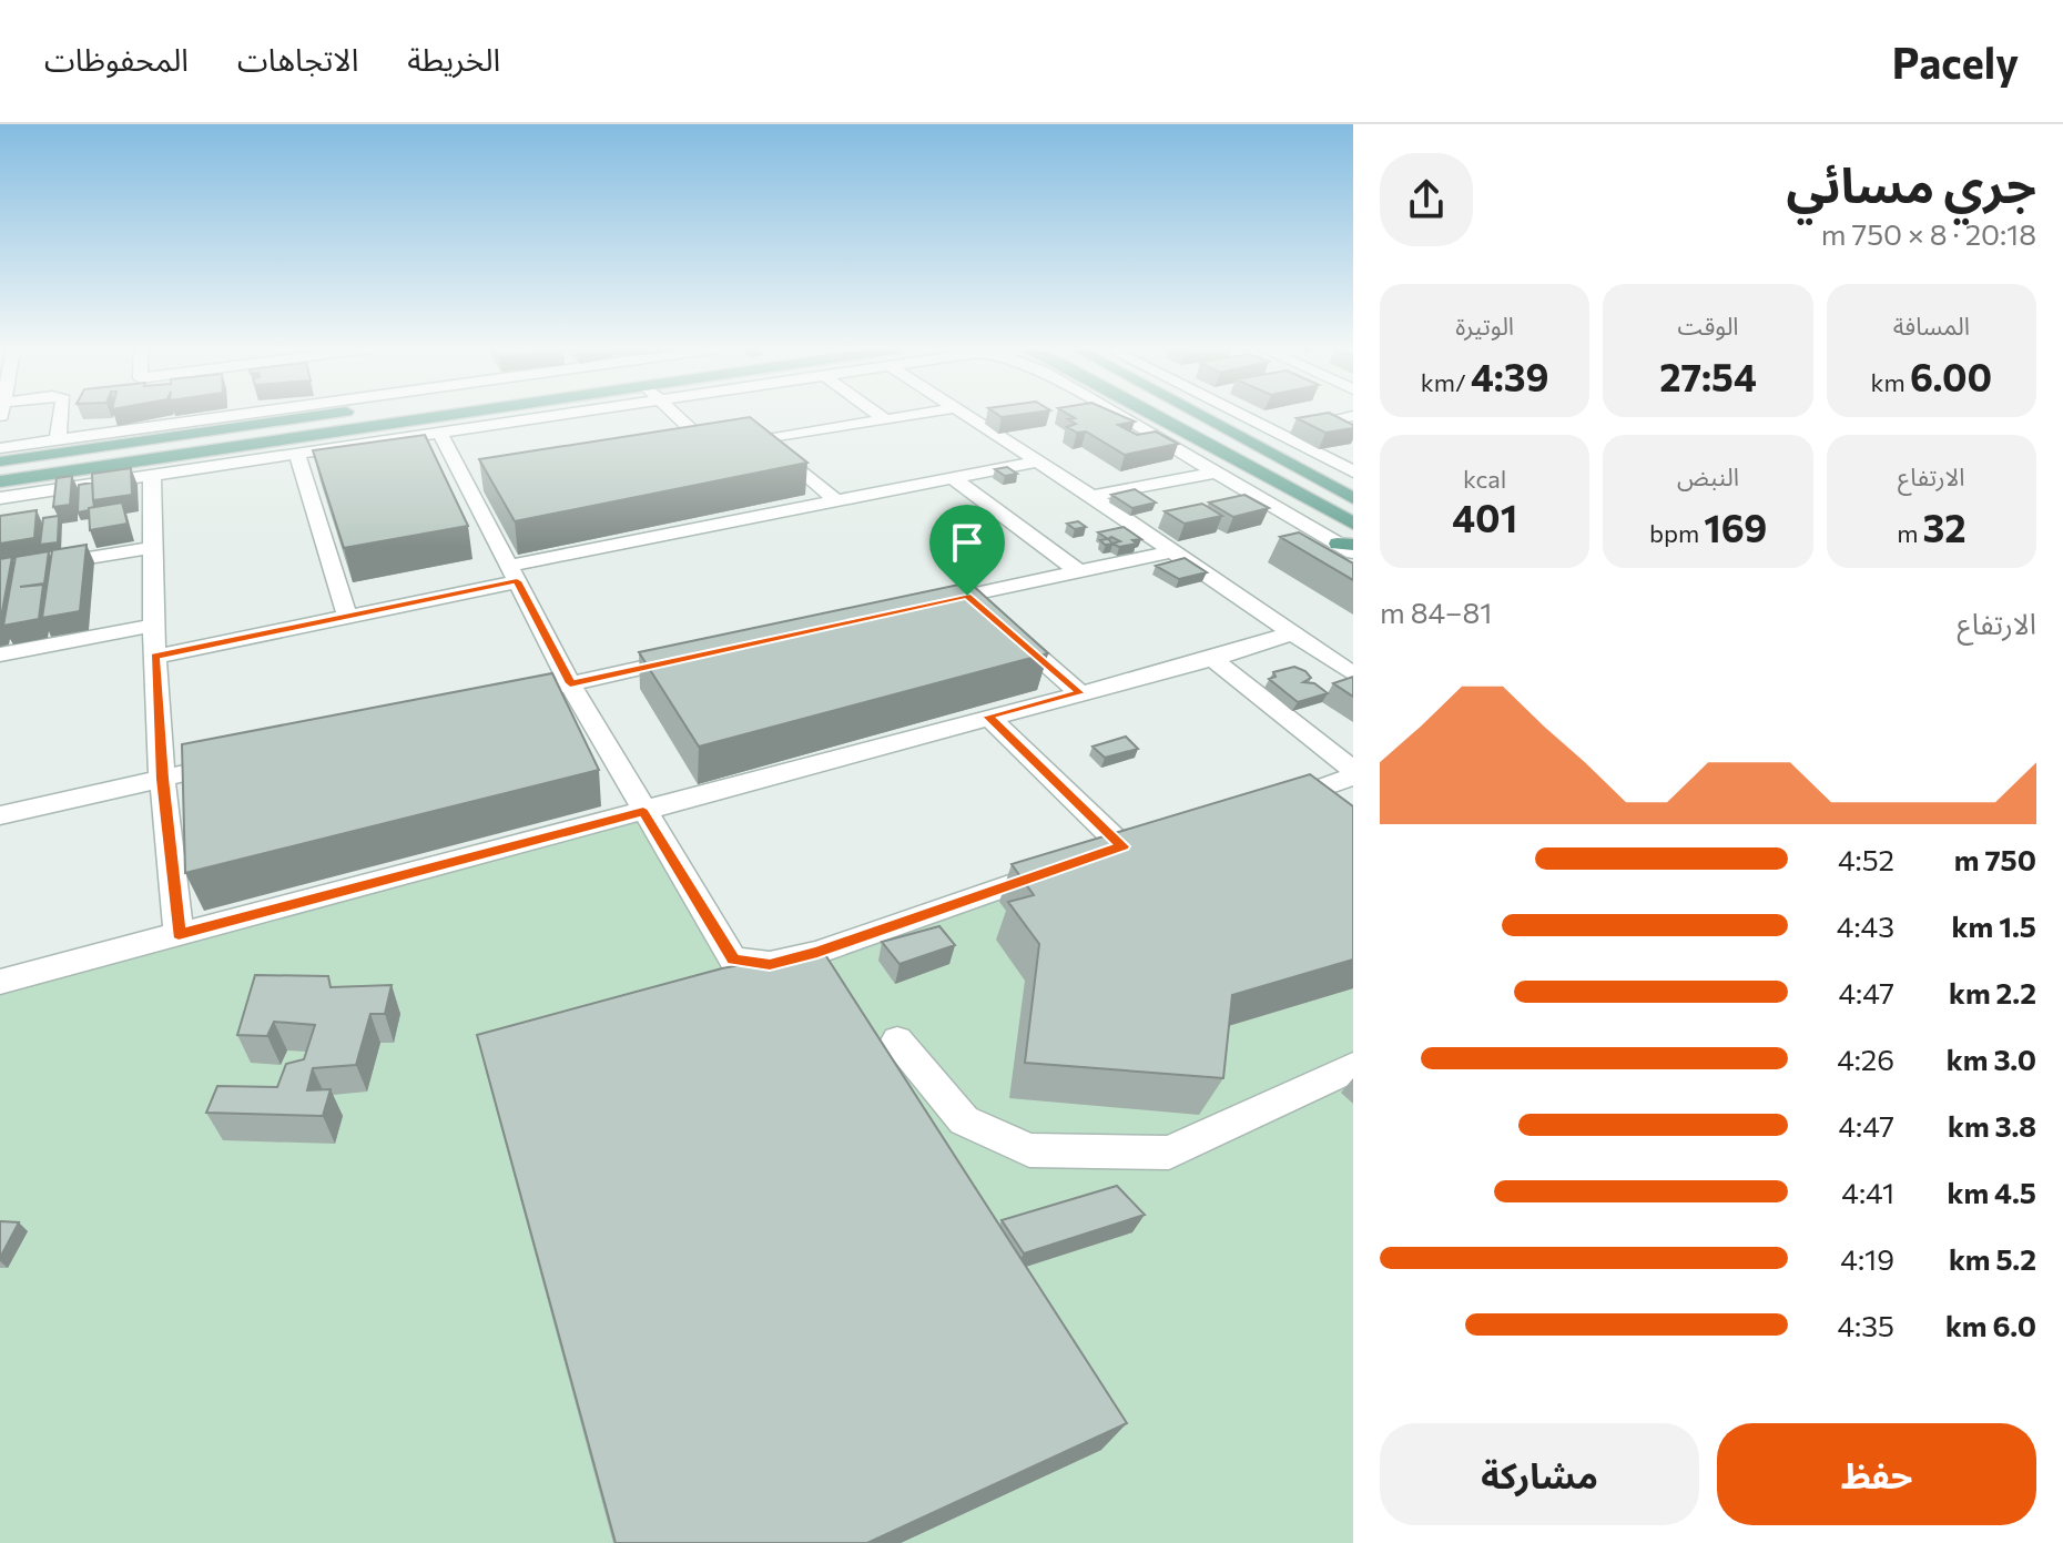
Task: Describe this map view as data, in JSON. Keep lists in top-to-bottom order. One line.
{"page":{"header":"Pacely","nav":["الخريطة","الاتجاهات","المحفوظات"],"heading":["جري مسائي","20:18 · 8 × 750 m"],"stats":[["المسافة","6.00 km"],["الوقت","27:54"],["الوتيرة","4:39 /km"],["الارتفاع","32 m"],["النبض","169 bpm"],["kcal","401"]],"chart":["الارتفاع","81–84 m"],"list":[{"name":"750 m","note":"4:52"},{"name":"1.5 km","note":"4:43"},{"name":"2.2 km","note":"4:47"},{"name":"3.0 km","note":"4:26"},{"name":"3.8 km","note":"4:47"},{"name":"4.5 km","note":"4:41"},{"name":"5.2 km","note":"4:19"},{"name":"6.0 km","note":"4:35"}],"buttons":["حفظ","مشاركة"]}}
